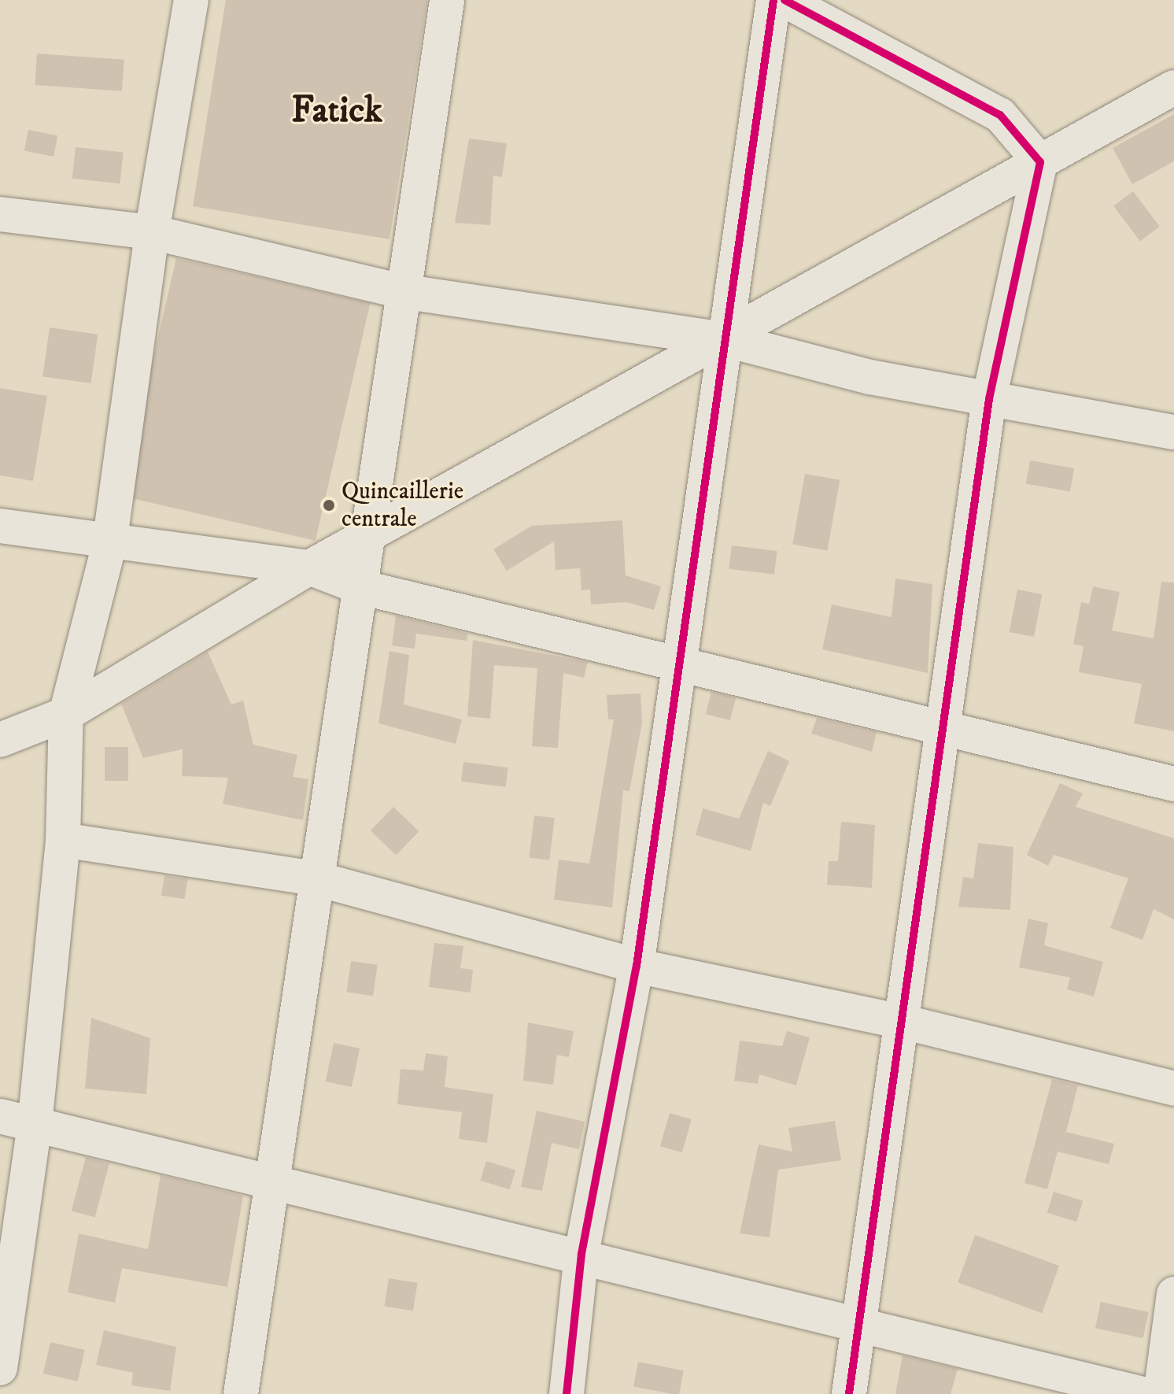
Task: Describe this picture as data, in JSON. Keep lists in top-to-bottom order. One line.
{"districts":["Fatick"],"places":["Quincaillerie centrale"]}
